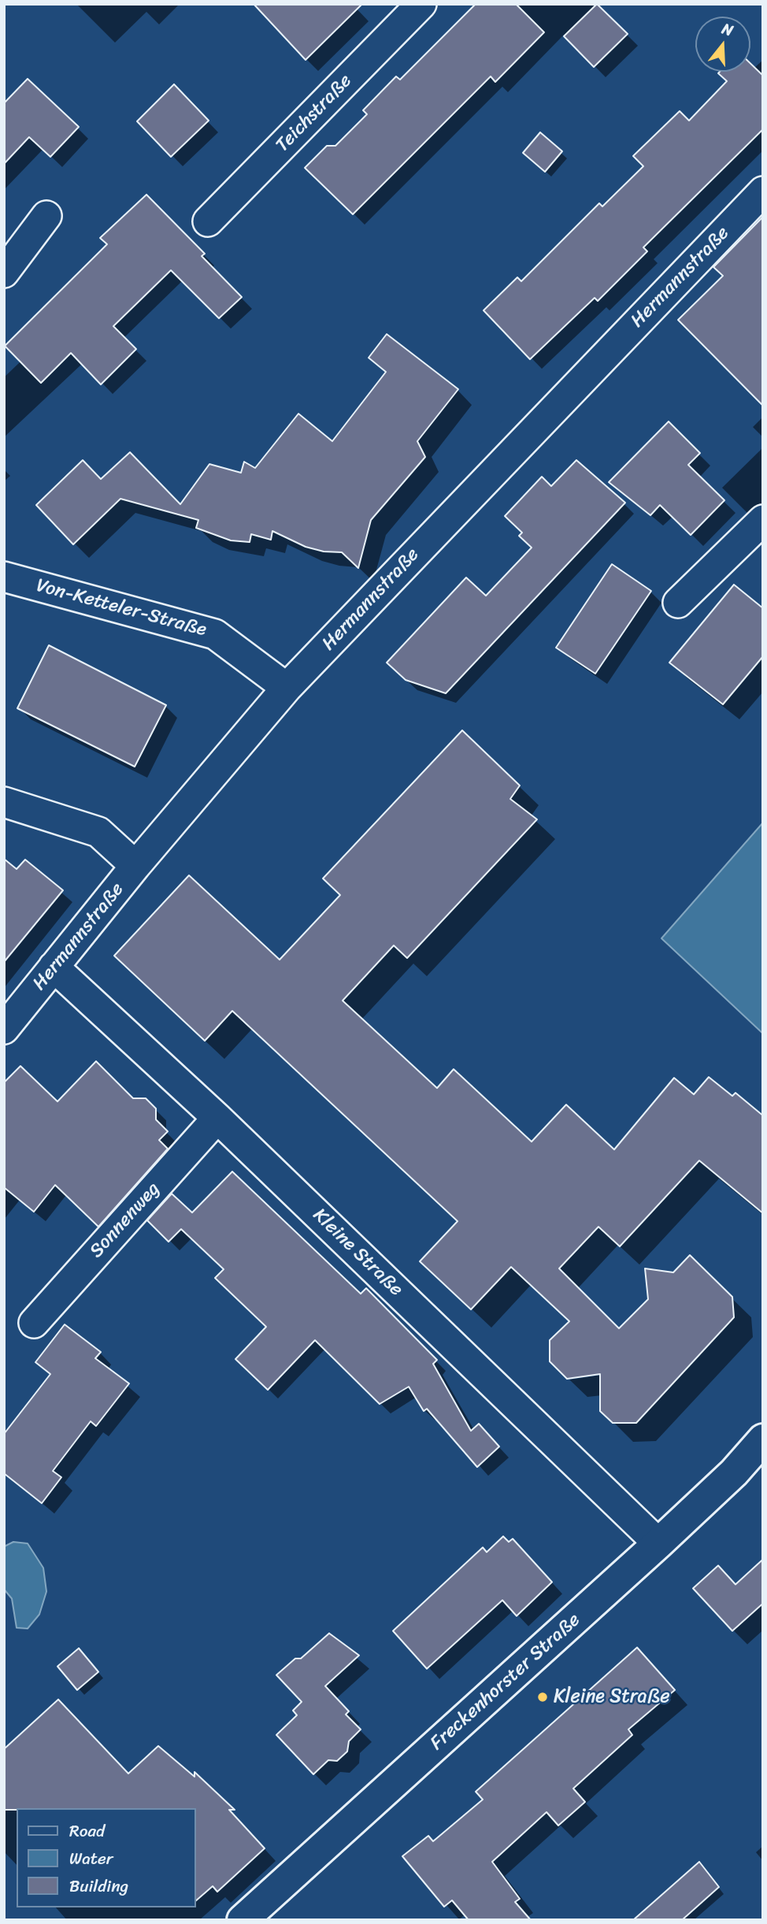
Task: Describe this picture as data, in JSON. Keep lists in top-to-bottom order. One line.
{"streets":{"main road":["Freckenhorster Straße"],"street":["Teichstraße","Hermannstraße","Von-Ketteler-Straße","Sonnenweg","Kleine Straße"]},"crossings":[["Hermannstraße","Von-Ketteler-Straße"],["Hermannstraße","Kleine Straße"],["Sonnenweg","Kleine Straße"],["Kleine Straße","Freckenhorster Straße"]],"places":["Kleine Straße"],"legend":["Road","Water","Building"],"north":"top"}
